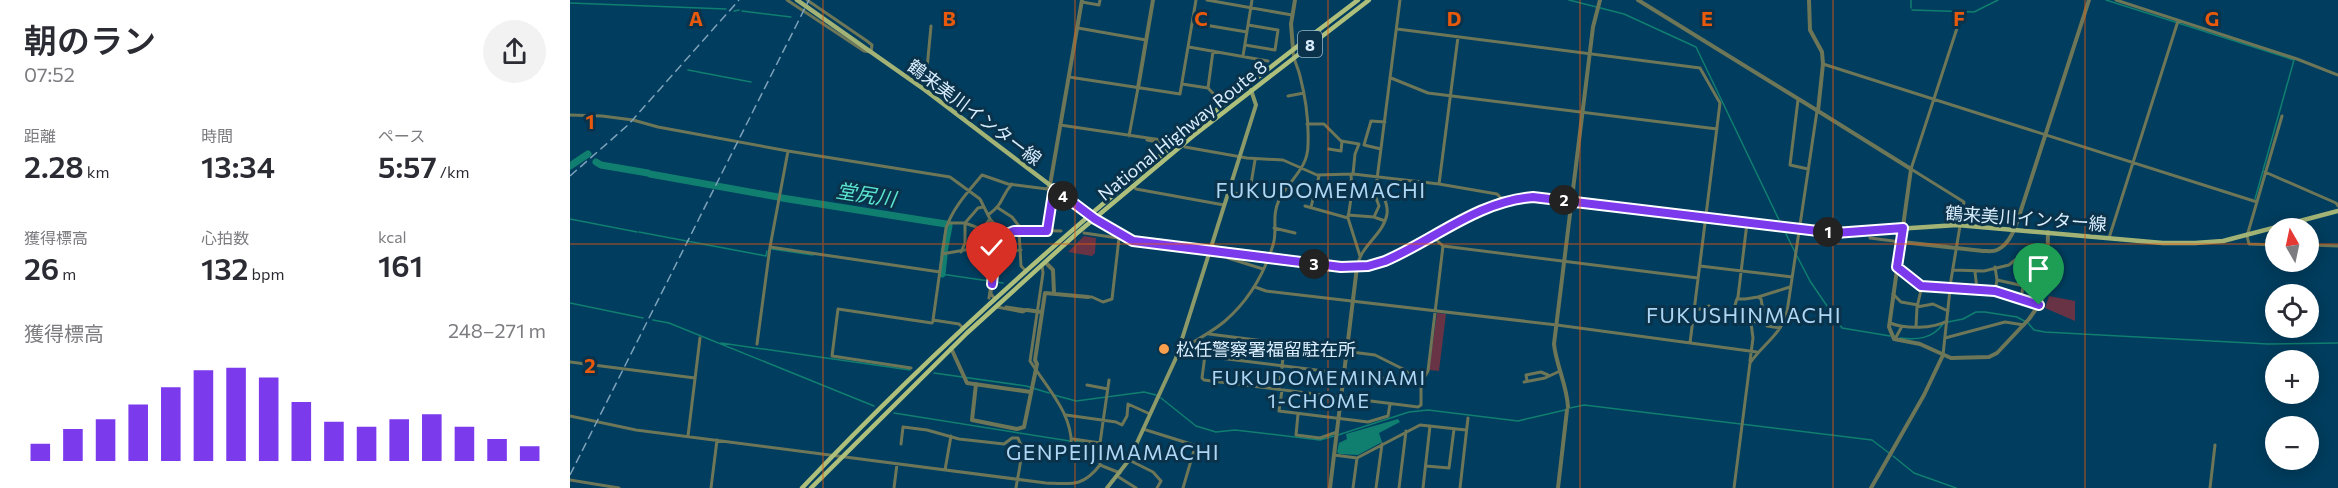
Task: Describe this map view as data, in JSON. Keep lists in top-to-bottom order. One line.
{"streets":{"highway":["8","National Highway Route 8"],"main road":["鶴来美川インター線"]},"crossings":[["鶴来美川インター線","National Highway Route 8"]],"districts":["FUKUDOMEMACHI","FUKUSHINMACHI","FUKUDOMEMINAMI 1-CHOME","GENPEIJIMAMACHI"],"water":["堂尻川"],"places":["松任警察署福留駐在所"],"north":"top","page":{"heading":["朝のラン","07:52"],"stats":[["距離","2.28 km"],["時間","13:34"],["ペース","5:57 /km"],["獲得標高","26 m"],["心拍数","132 bpm"],["kcal","161"]],"pins":["4","2","1","3"],"map_buttons":["+","−"],"chart":["獲得標高","248–271 m"]},"grid":{"columns":["A","B","C","D","E","F","G"],"rows":["1","2"]}}
